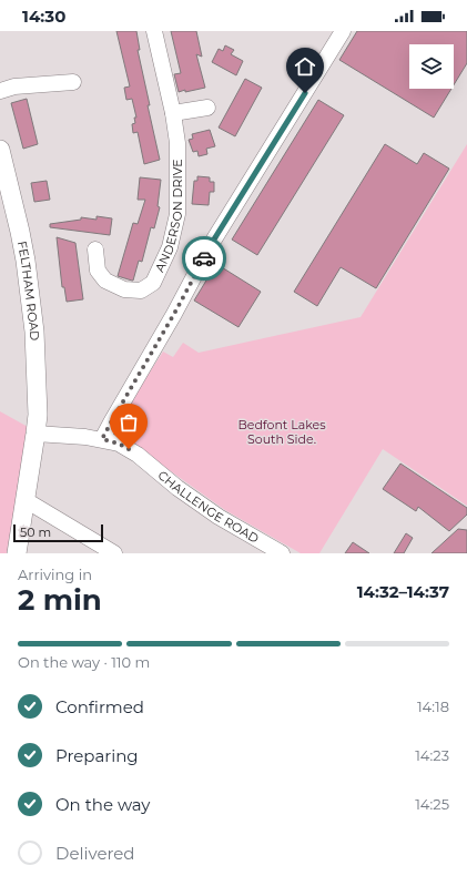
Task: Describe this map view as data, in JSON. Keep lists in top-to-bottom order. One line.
{"streets":{"main road":["FELTHAM ROAD"],"street":["ANDERSON DRIVE","CHALLENGE ROAD"]},"crossings":[["FELTHAM ROAD","CHALLENGE ROAD"]],"parks":["Bedfont Lakes South Side."],"scale_bar":"50 m","page":{"status":"14:30","scale":"50 m","heading":["2 min","Arriving in","14:32–14:37"],"bar":"On the way · 110 m","list":[["Confirmed","14:18"],["Preparing","14:23"],["On the way","14:25"],"Delivered"]}}
